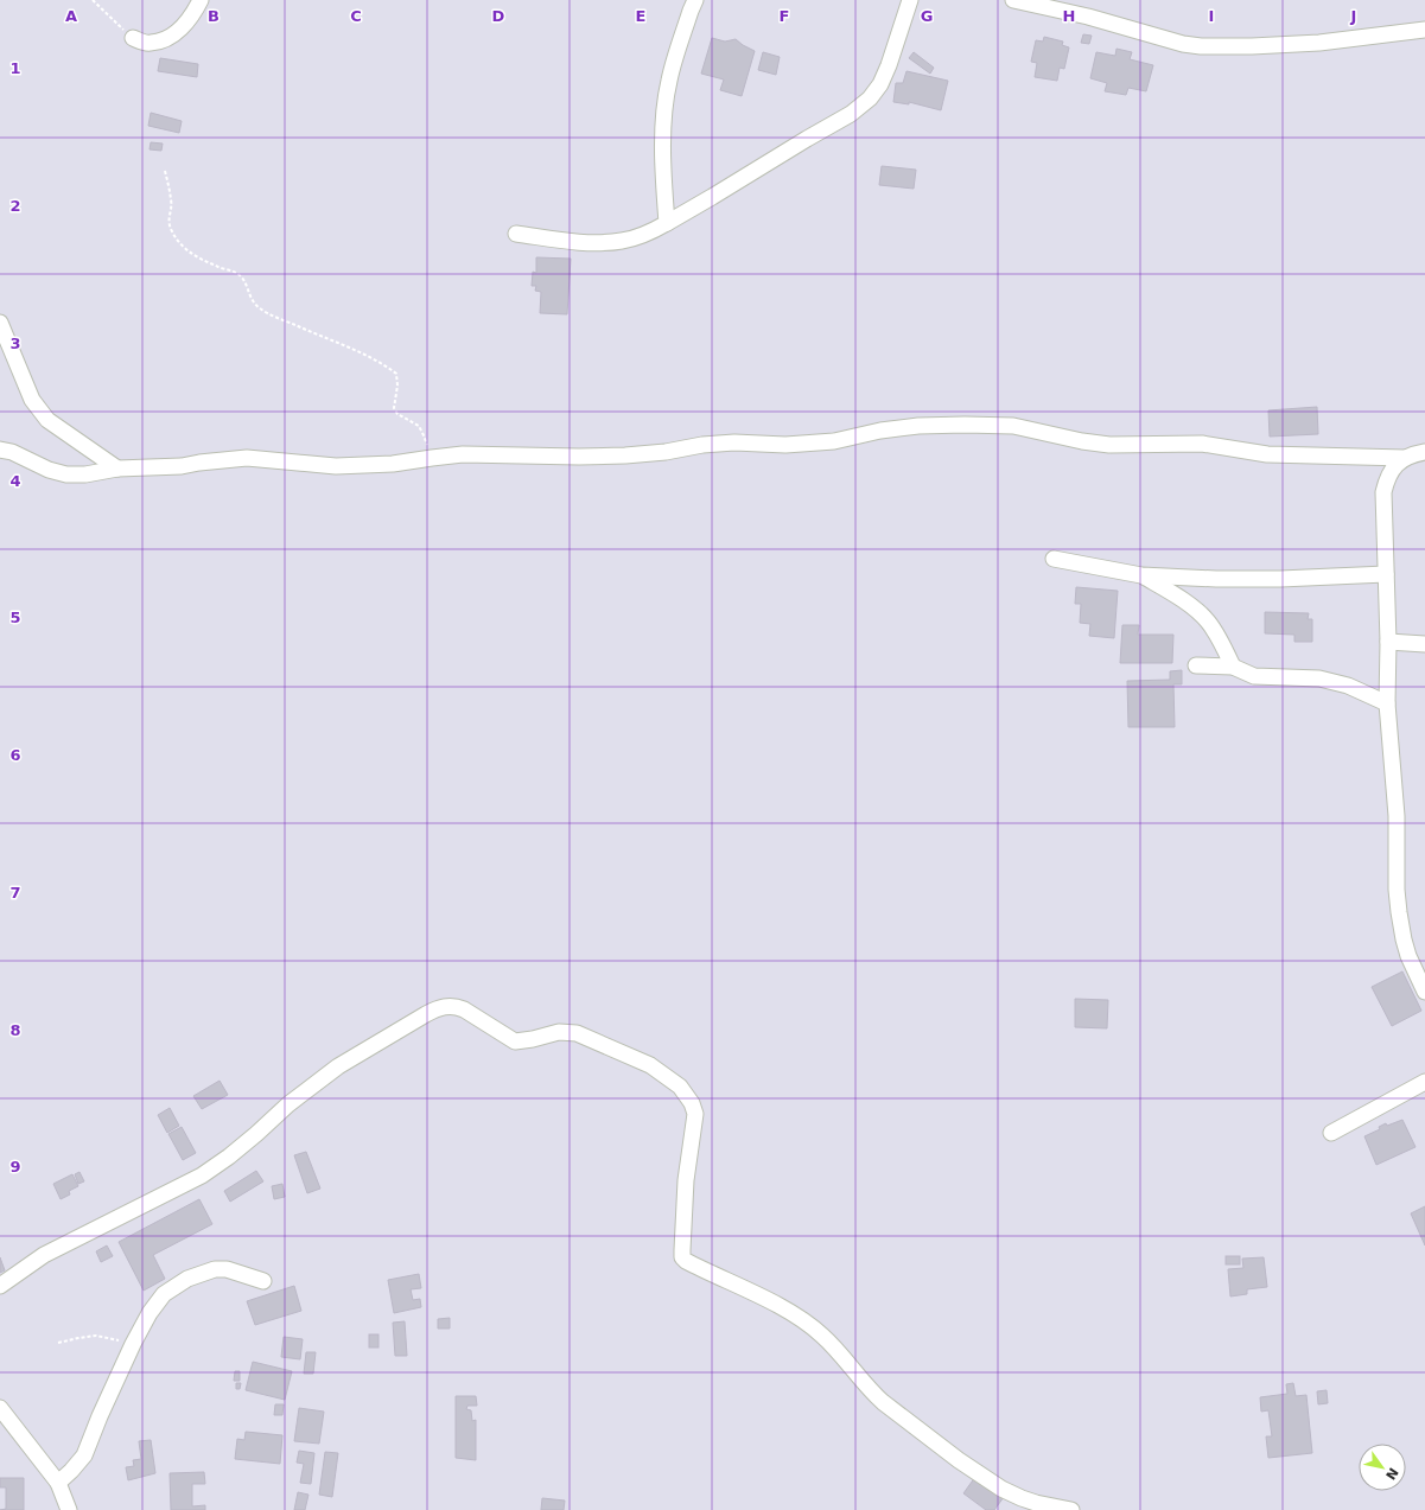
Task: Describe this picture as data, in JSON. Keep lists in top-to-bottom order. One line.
{"north":"bottom right","grid":{"columns":["A","B","C","D","E","F","G","H","I","J"],"rows":["1","2","3","4","5","6","7","8","9"]}}
